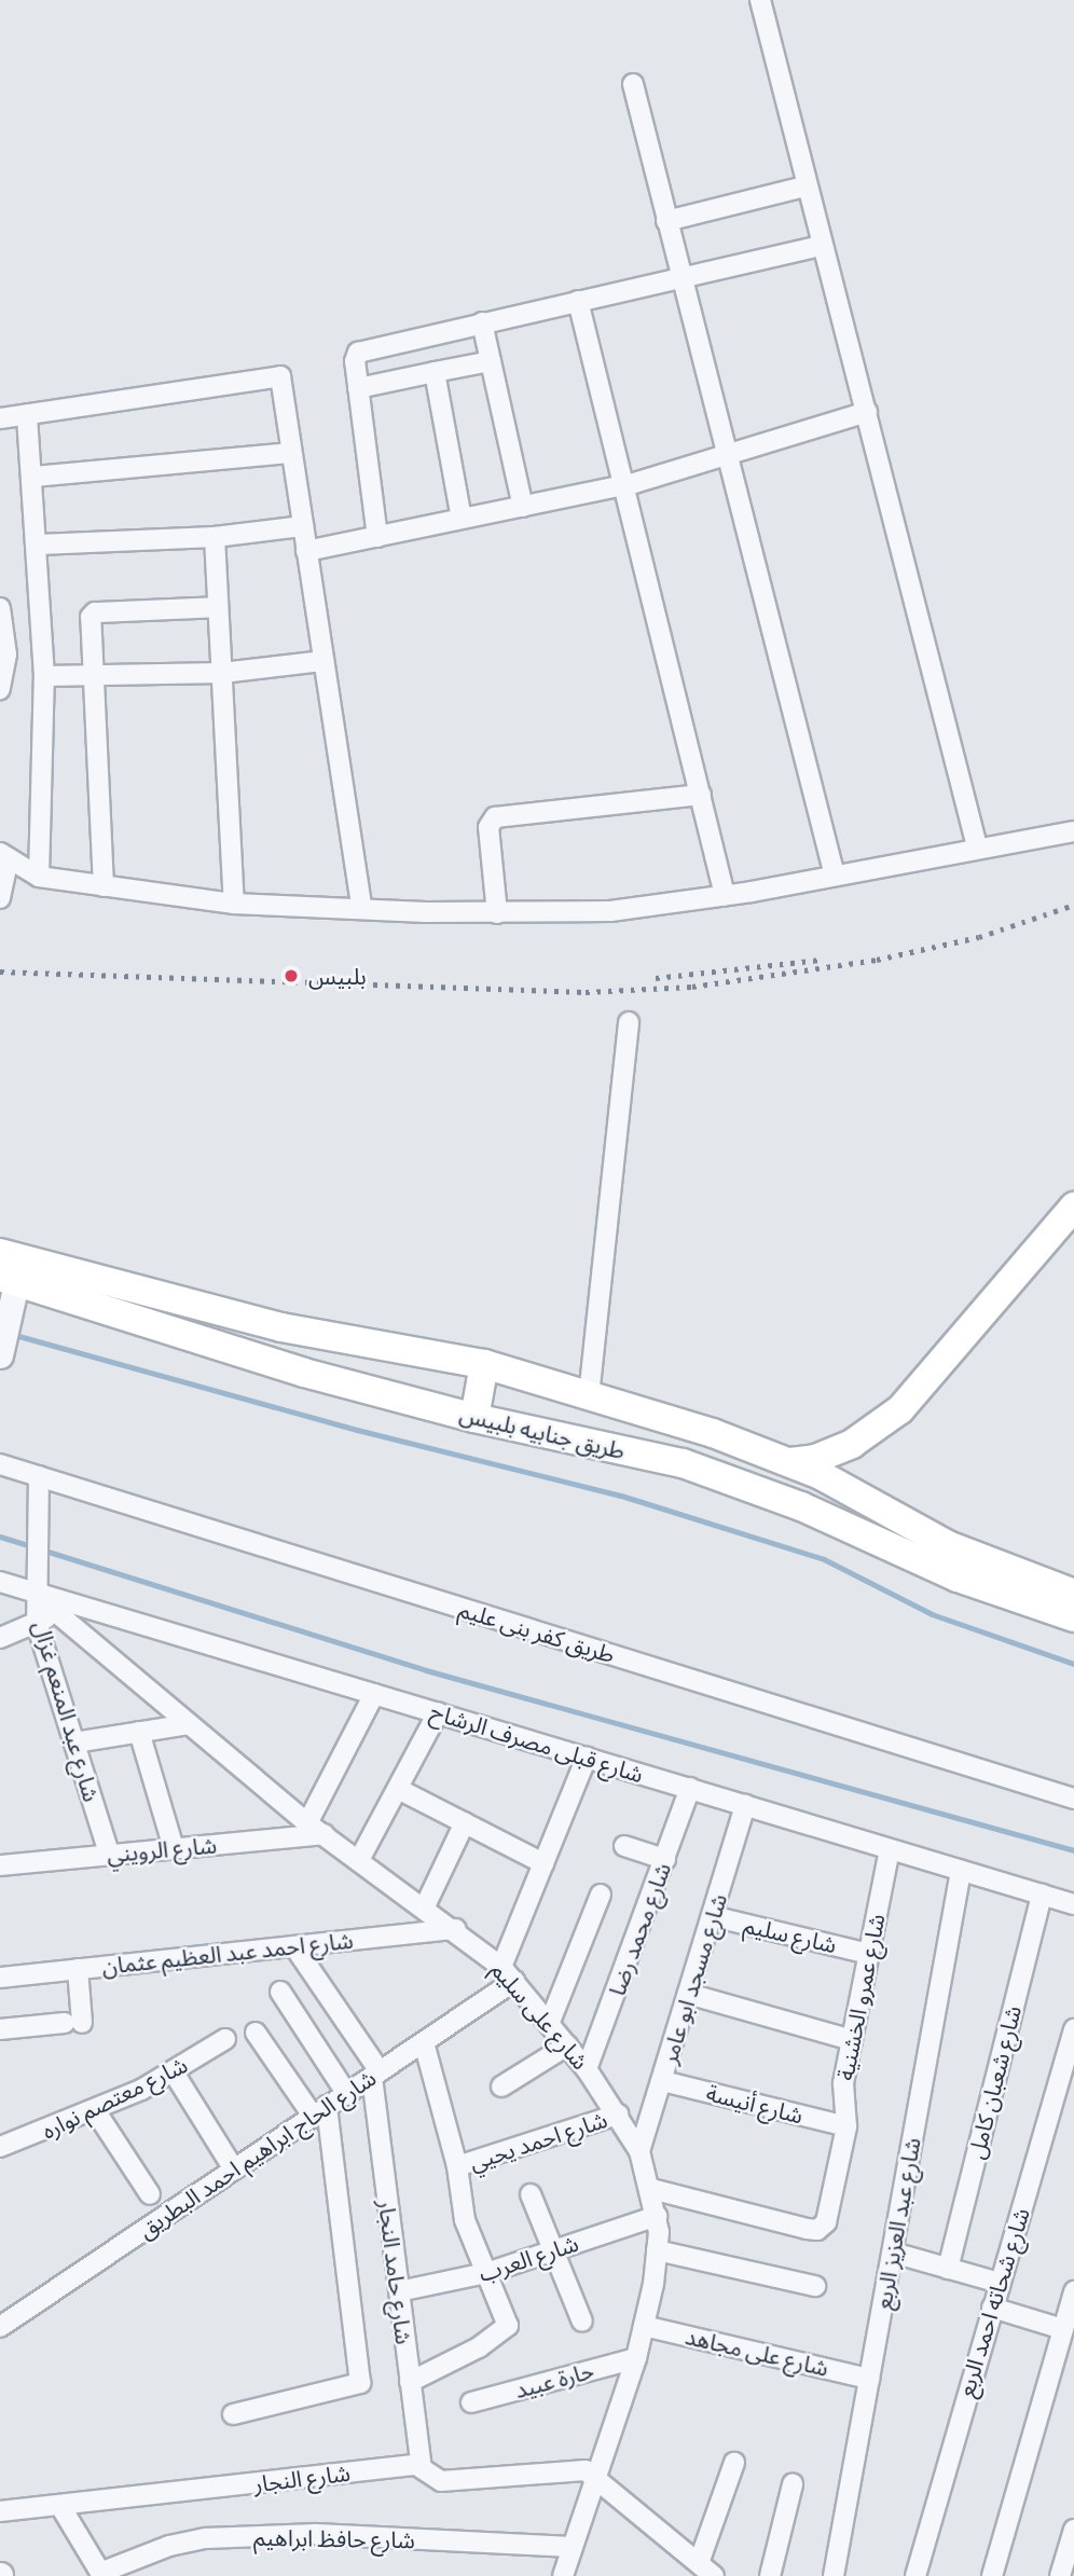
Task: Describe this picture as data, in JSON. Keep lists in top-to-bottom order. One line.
{"streets":{"main road":["طريق جنابيه بلبيس"],"street":["طريق كفر بنى عليم","شارع عبد المنعم غزال","شارع قبلى مصرف الرشاح","شارع الرويني","شارع محمد رضا","شارع سليم","شارع احمد عبد العظيم عثمان","شارع مسجد ابو عامر","شارع عمرو الخشنية","شارع على سليم","شارع شعبان كامل","شارع معتصم نواره","شارع أنيسة","شارع احمد يحيي","شارع الحاج ابراهيم احمد البطريق","شارع عبد العزيز الربع","شارع العرب","شارع حامد النجار","شارع شحاته احمد الربع","شارع على مجاهد","حارة عبيد","شارع النجار","شارع حافظ ابراهيم"]},"crossings":[["طريق كفر بنى عليم","شارع عبد المنعم غزال"],["شارع عبد المنعم غزال","شارع قبلى مصرف الرشاح"],["شارع عبد المنعم غزال","شارع الرويني"],["شارع عبد المنعم غزال","شارع على سليم"],["شارع قبلى مصرف الرشاح","شارع محمد رضا"],["شارع قبلى مصرف الرشاح","شارع مسجد ابو عامر"],["شارع قبلى مصرف الرشاح","شارع عمرو الخشنية"],["شارع قبلى مصرف الرشاح","شارع على سليم"],["شارع قبلى مصرف الرشاح","شارع شعبان كامل"],["شارع قبلى مصرف الرشاح","شارع عبد العزيز الربع"],["شارع الرويني","شارع على سليم"],["شارع محمد رضا","شارع على سليم"],["شارع سليم","شارع مسجد ابو عامر"],["شارع سليم","شارع عمرو الخشنية"],["شارع احمد عبد العظيم عثمان","شارع على سليم"],["شارع مسجد ابو عامر","شارع على سليم"],["شارع مسجد ابو عامر","شارع أنيسة"],["شارع عمرو الخشنية","شارع على سليم"],["شارع عمرو الخشنية","شارع أنيسة"],["شارع على سليم","شارع احمد يحيي"],["شارع على سليم","شارع الحاج ابراهيم احمد البطريق"],["شارع على سليم","شارع العرب"],["شارع على سليم","شارع على مجاهد"],["شارع على سليم","حارة عبيد"],["شارع على سليم","شارع النجار"],["شارع على سليم","شارع حافظ ابراهيم"],["شارع الحاج ابراهيم احمد البطريق","شارع حامد النجار"],["شارع عبد العزيز الربع","شارع على مجاهد"],["شارع العرب","شارع حامد النجار"],["شارع حامد النجار","شارع النجار"]],"places":["بلبيس"]}
